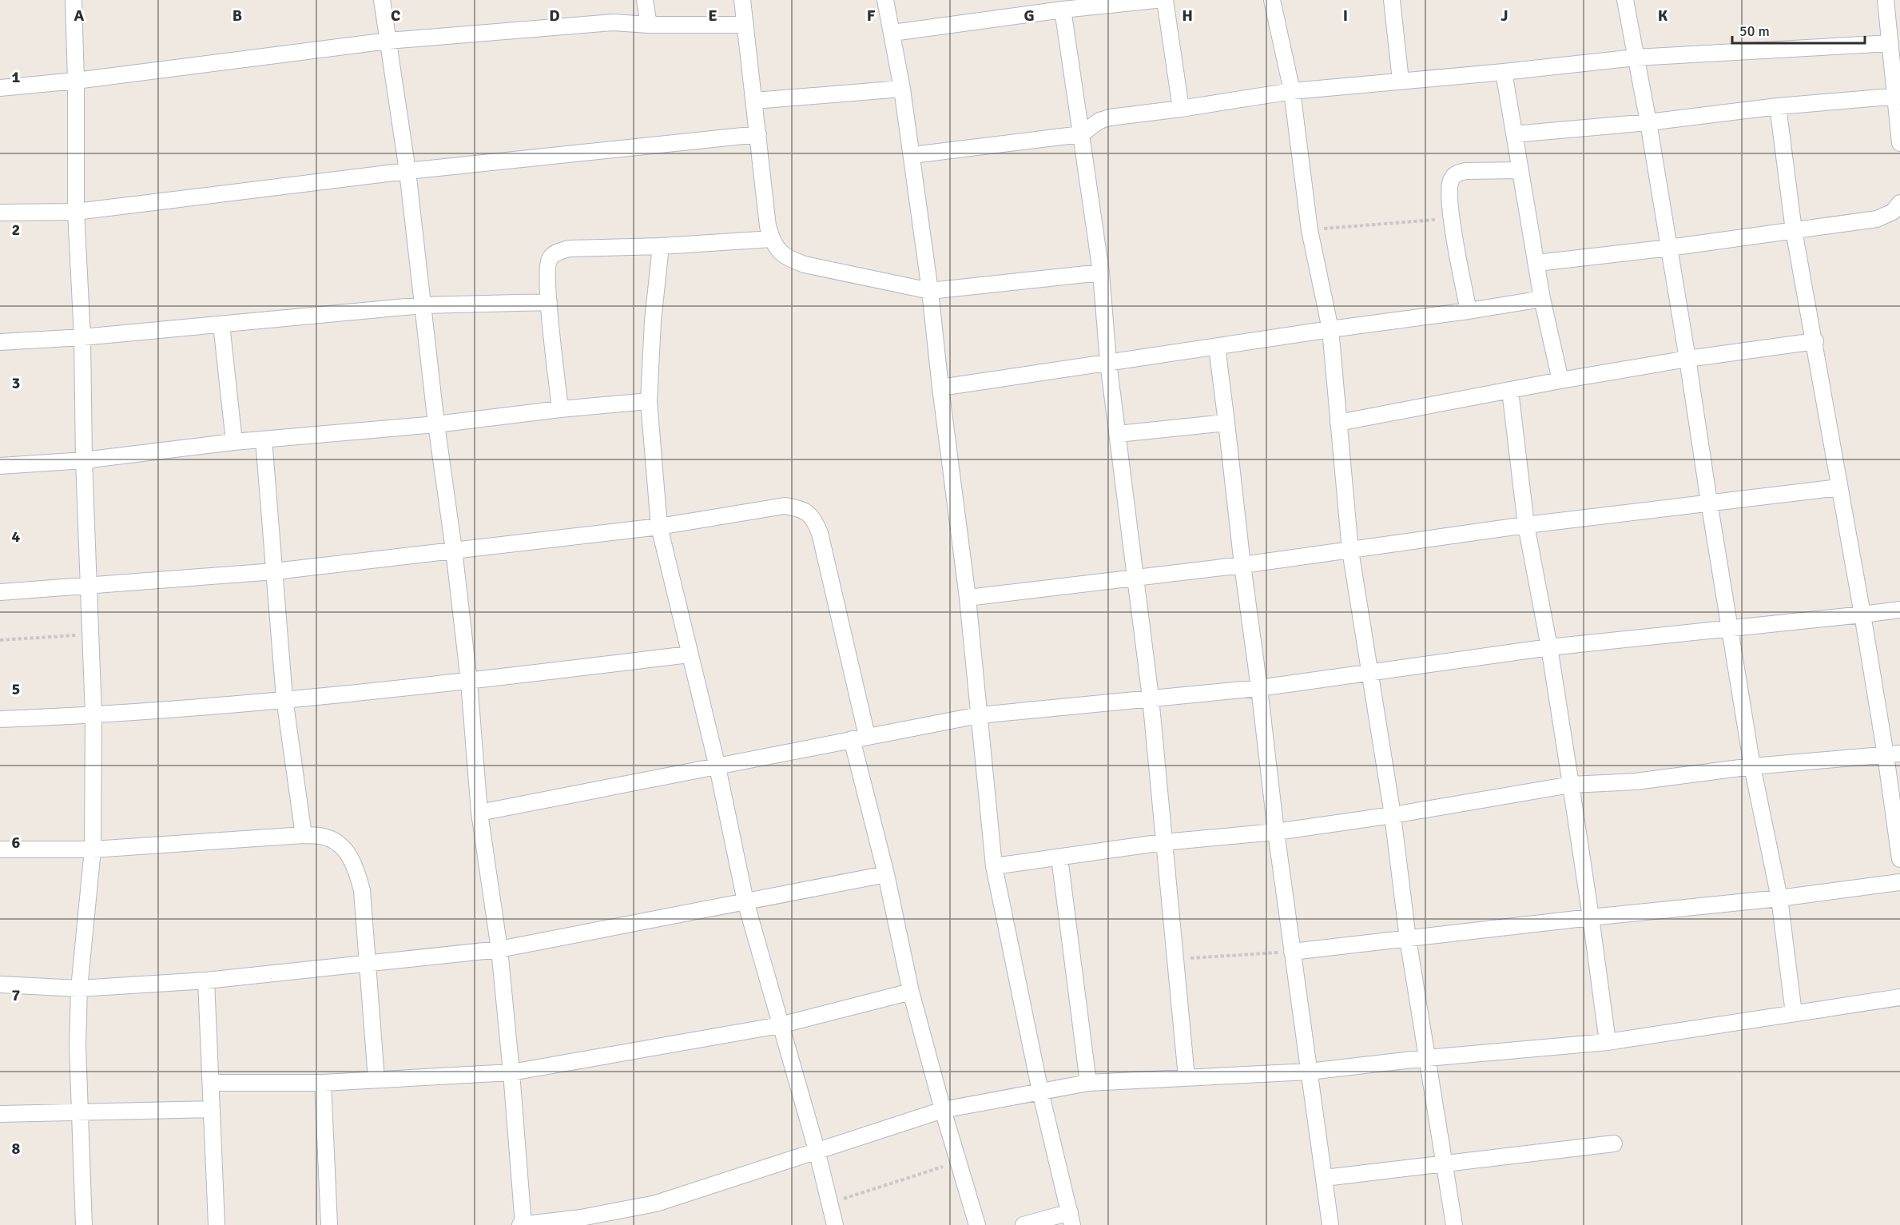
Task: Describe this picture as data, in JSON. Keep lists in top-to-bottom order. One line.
{"scale_bar":"50 m","grid":{"columns":["A","B","C","D","E","F","G","H","I","J","K"],"rows":["1","2","3","4","5","6","7","8"]}}
